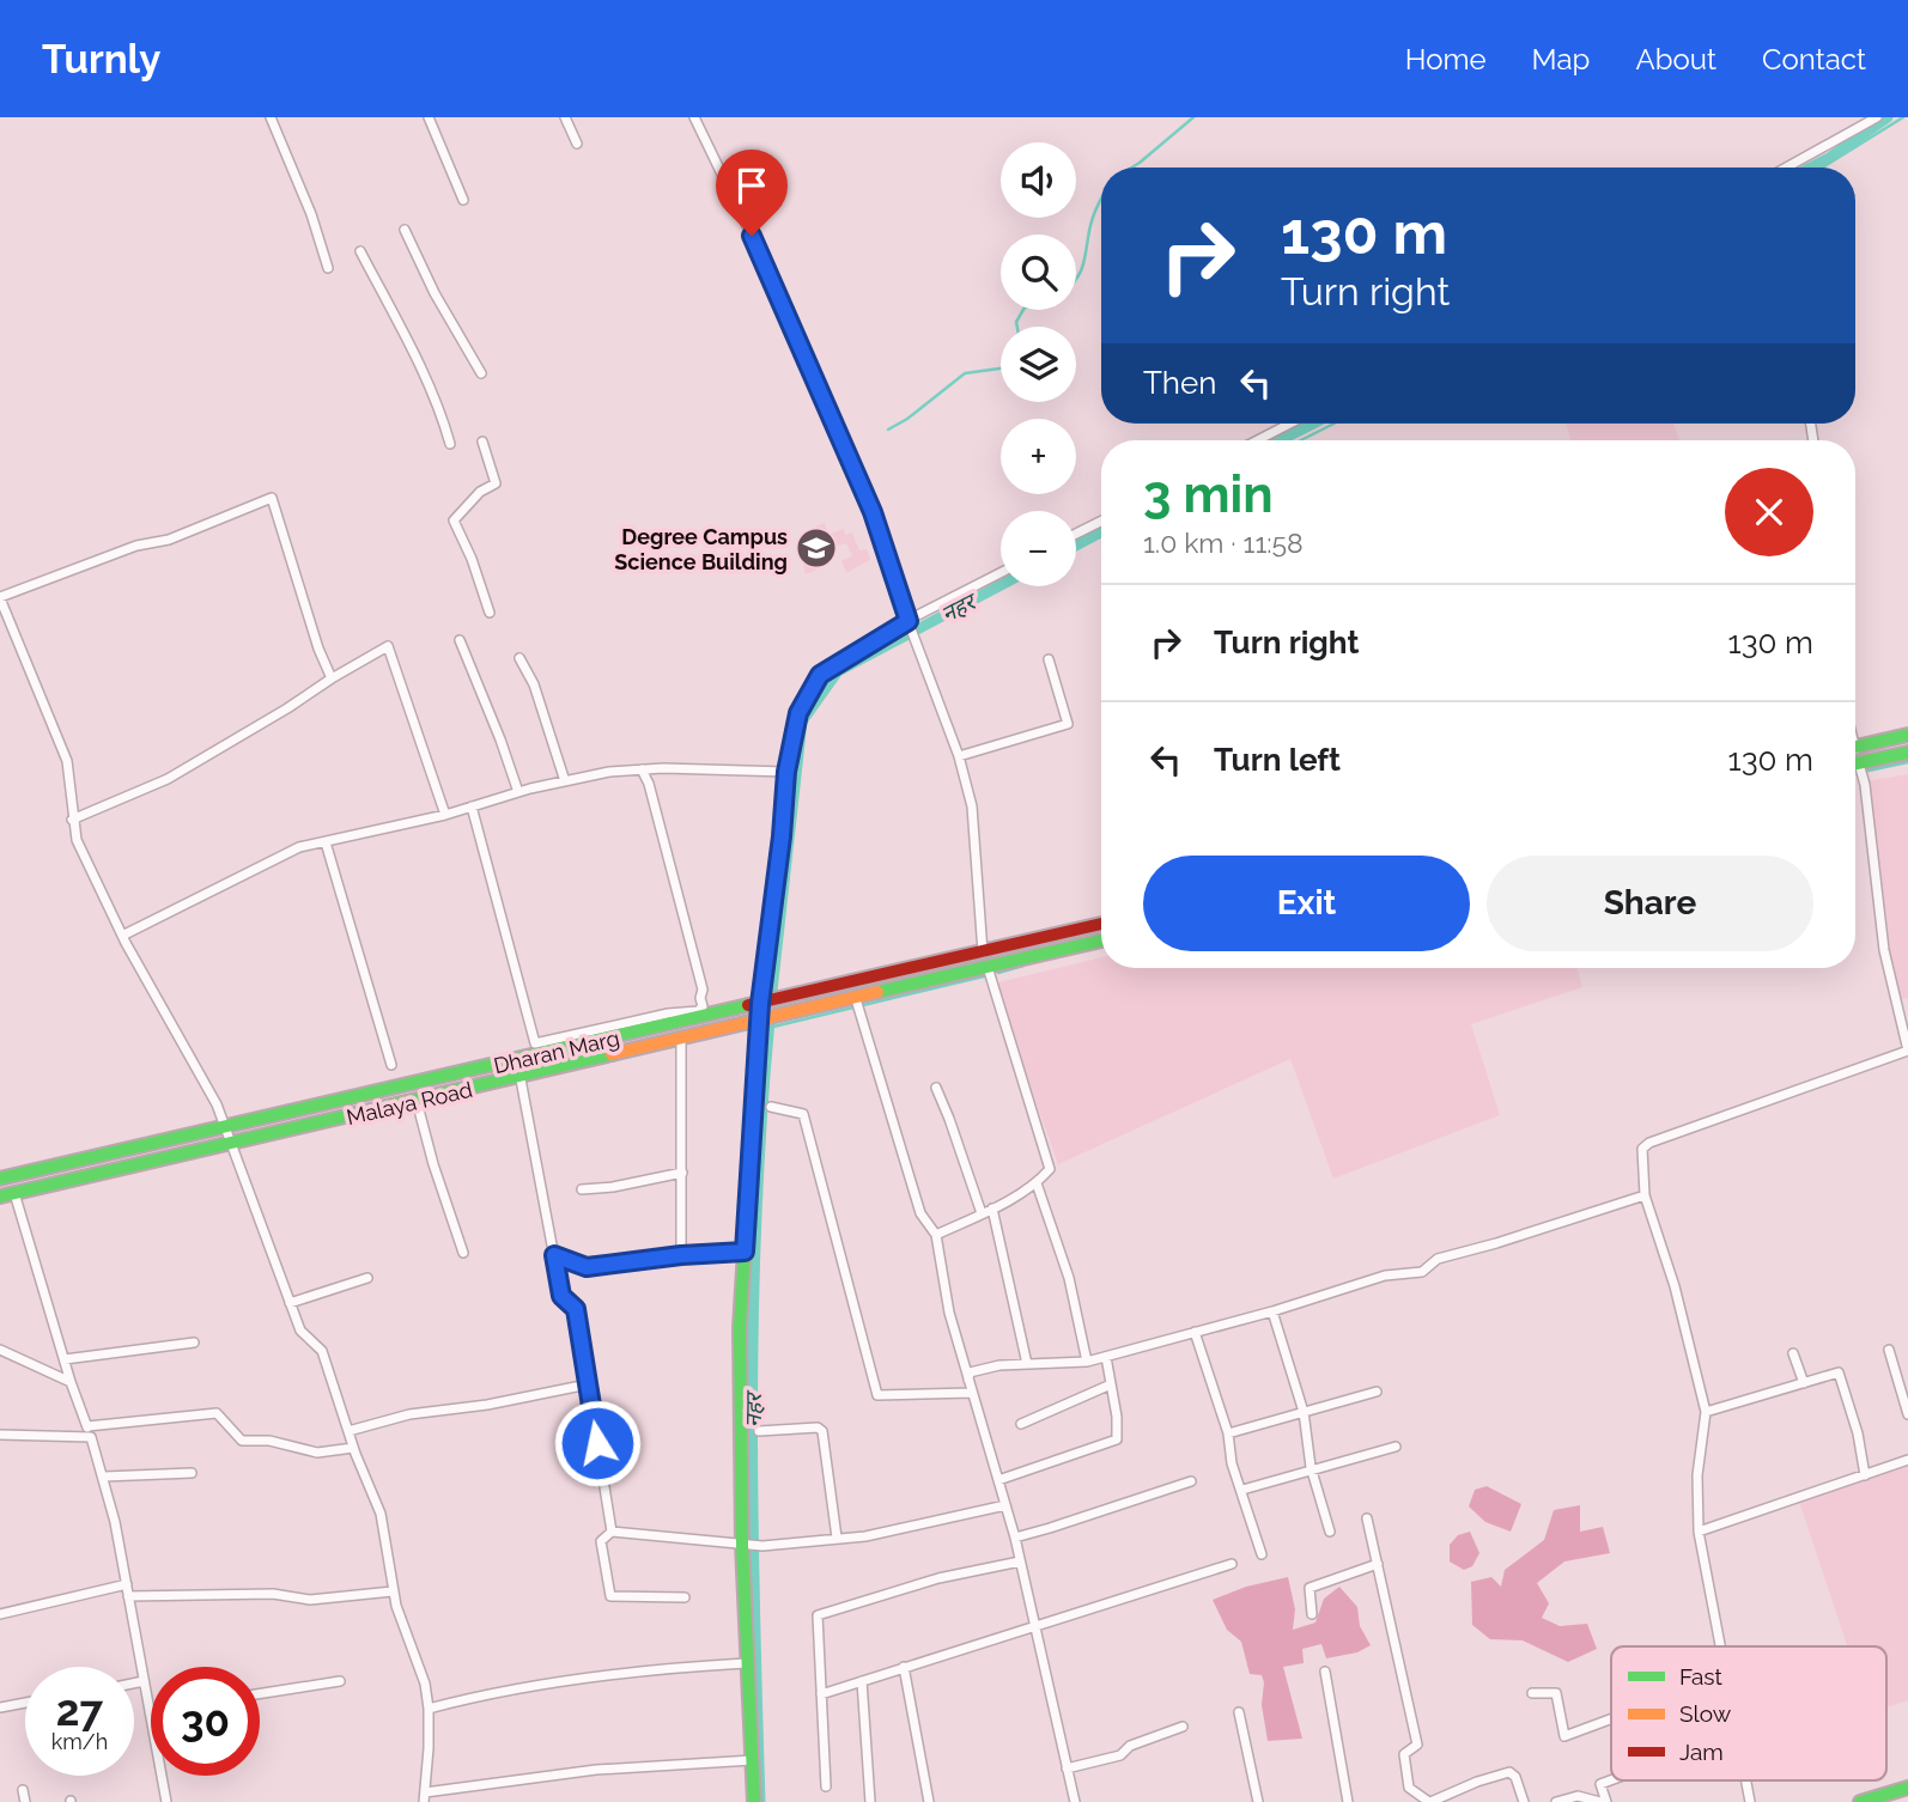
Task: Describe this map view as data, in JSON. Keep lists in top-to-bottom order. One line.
{"streets":{"main road":["Dharan Marg","Malaya Road"]},"water":["नहर"],"places":{"school or university":["Degree Campus Science Building"]},"legend":["Fast","Slow","Jam"],"page":{"header":"Turnly","nav":["Home","Map","About","Contact"],"map_buttons":["+","−"],"turn":["130 m","Turn right"],"then":"Then","heading":["3 min","1.0 km · 11:58"],"list":[{"name":"Turn right","value":"130 m"},{"name":"Turn left","value":"130 m"}],"buttons":["Exit","Share"],"speed":"27 km/h","limit":"30"}}
